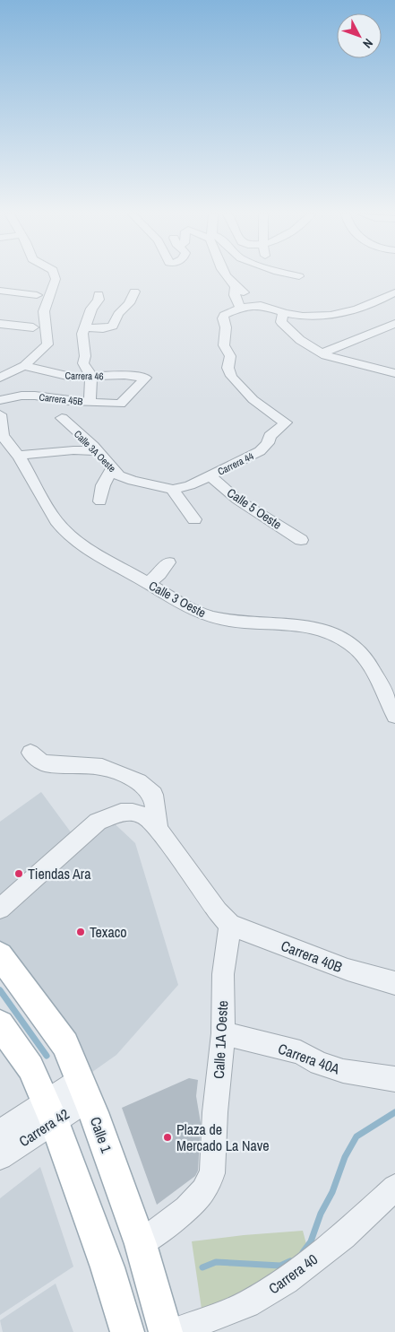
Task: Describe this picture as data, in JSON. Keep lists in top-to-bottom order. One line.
{"streets":{"main road":["Calle 1"],"street":["Carrera 46","Carrera 45B","Calle 3A Oeste","Carrera 44","Calle 5 Oeste","Calle 3 Oeste","Carrera 40B","Calle 1A Oeste","Carrera 40A","Carrera 42","Carrera 40"]},"crossings":[["Carrera 46","Carrera 45B"],["Calle 3A Oeste","Carrera 44"],["Carrera 44","Calle 5 Oeste"],["Carrera 40B","Calle 1A Oeste"],["Calle 1A Oeste","Carrera 40A"],["Calle 1A Oeste","Calle 1"],["Carrera 42","Calle 1"]],"places":["Tiendas Ara","Texaco","Plaza de Mercado La Nave"],"north":"bottom right"}
